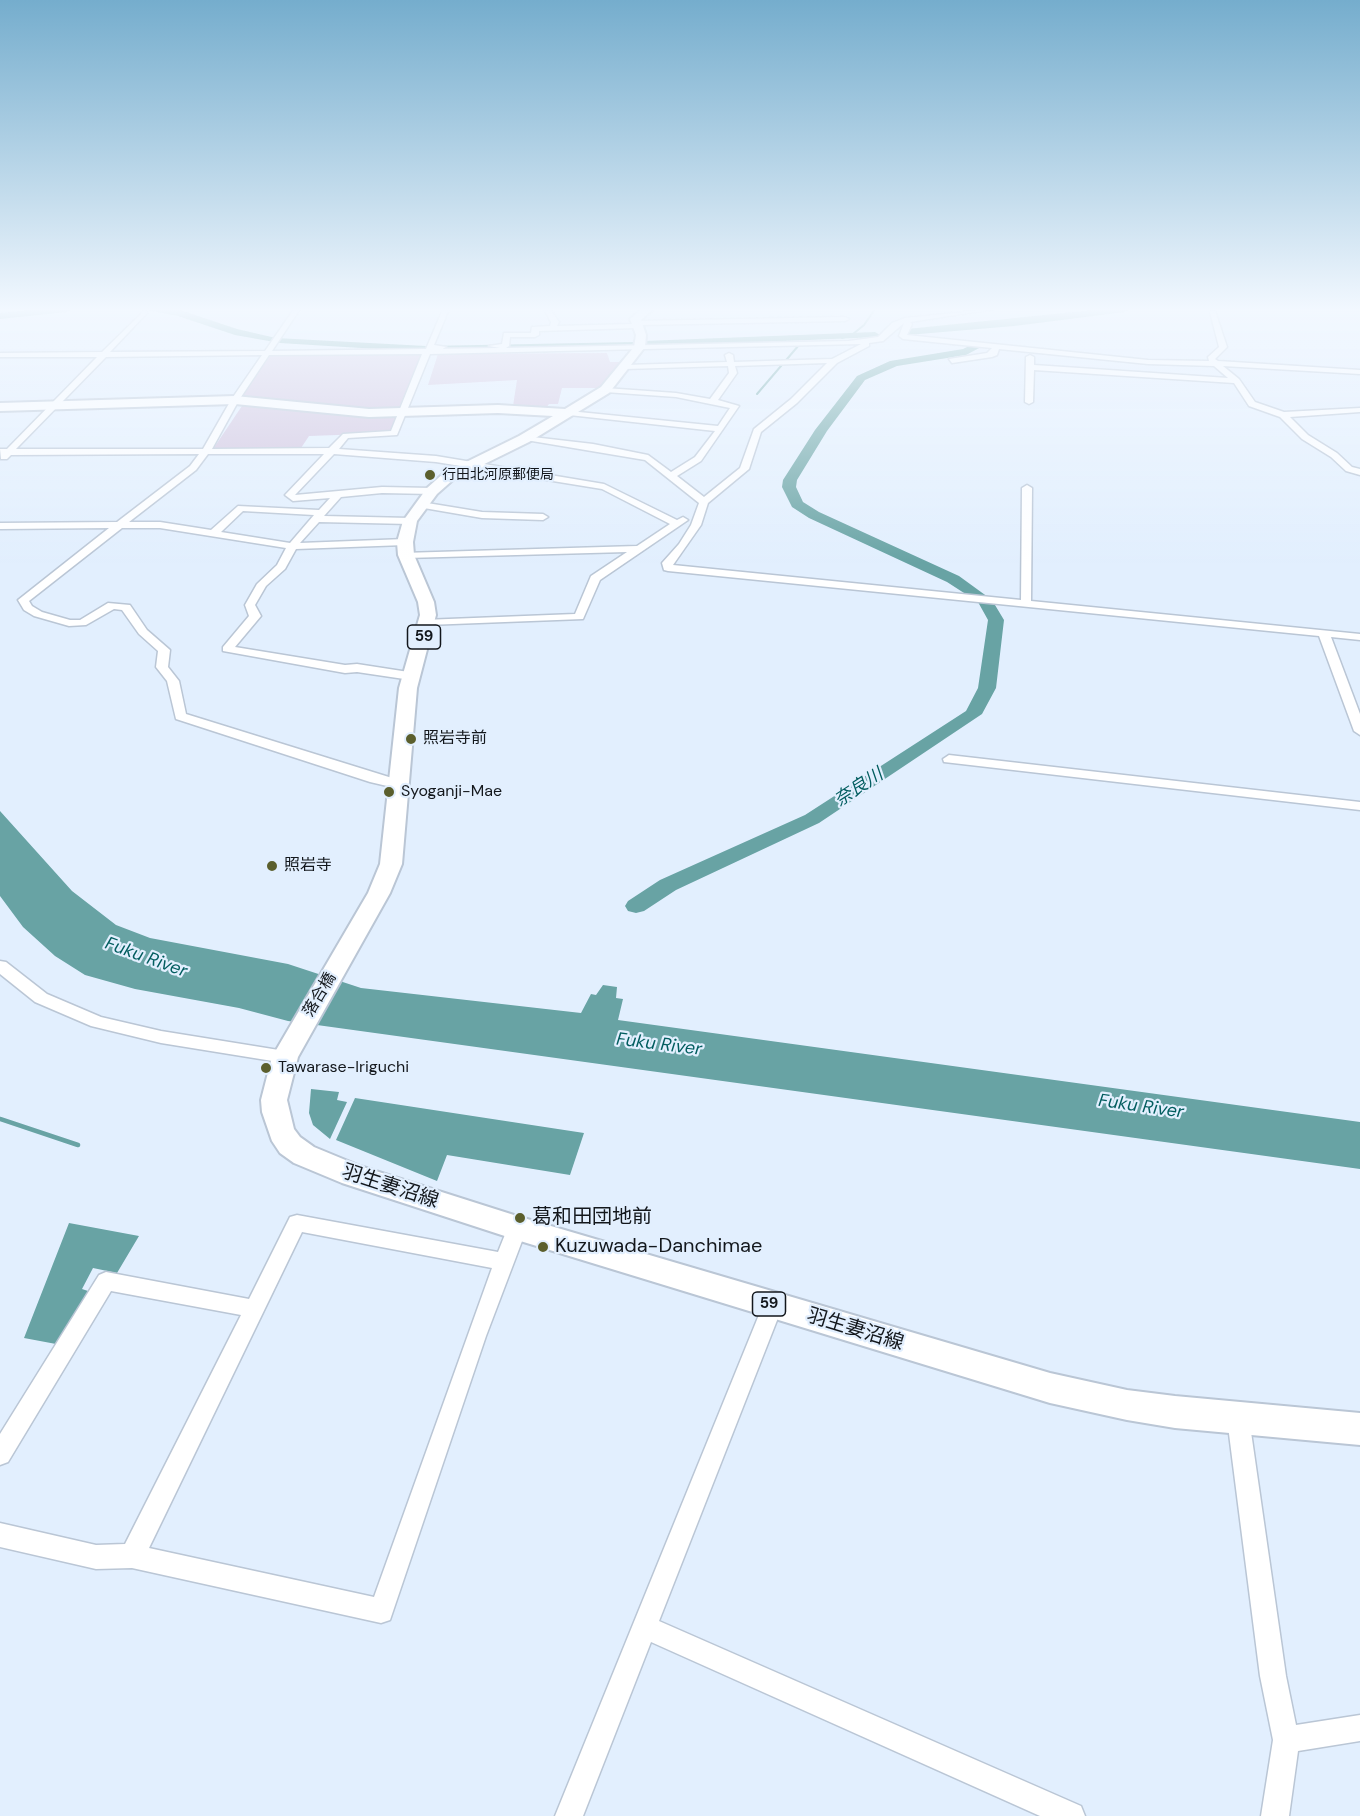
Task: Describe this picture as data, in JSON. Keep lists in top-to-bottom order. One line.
{"streets":{"main road":["59","落合橋","羽生妻沼線"]},"crossings":[["59","落合橋"],["落合橋","羽生妻沼線"]],"water":["奈良川","Fuku River"],"places":["行田北河原郵便局","照岩寺前","Syoganji-Mae","照岩寺","Tawarase-Iriguchi","葛和田団地前","Kuzuwada-Danchimae"]}
